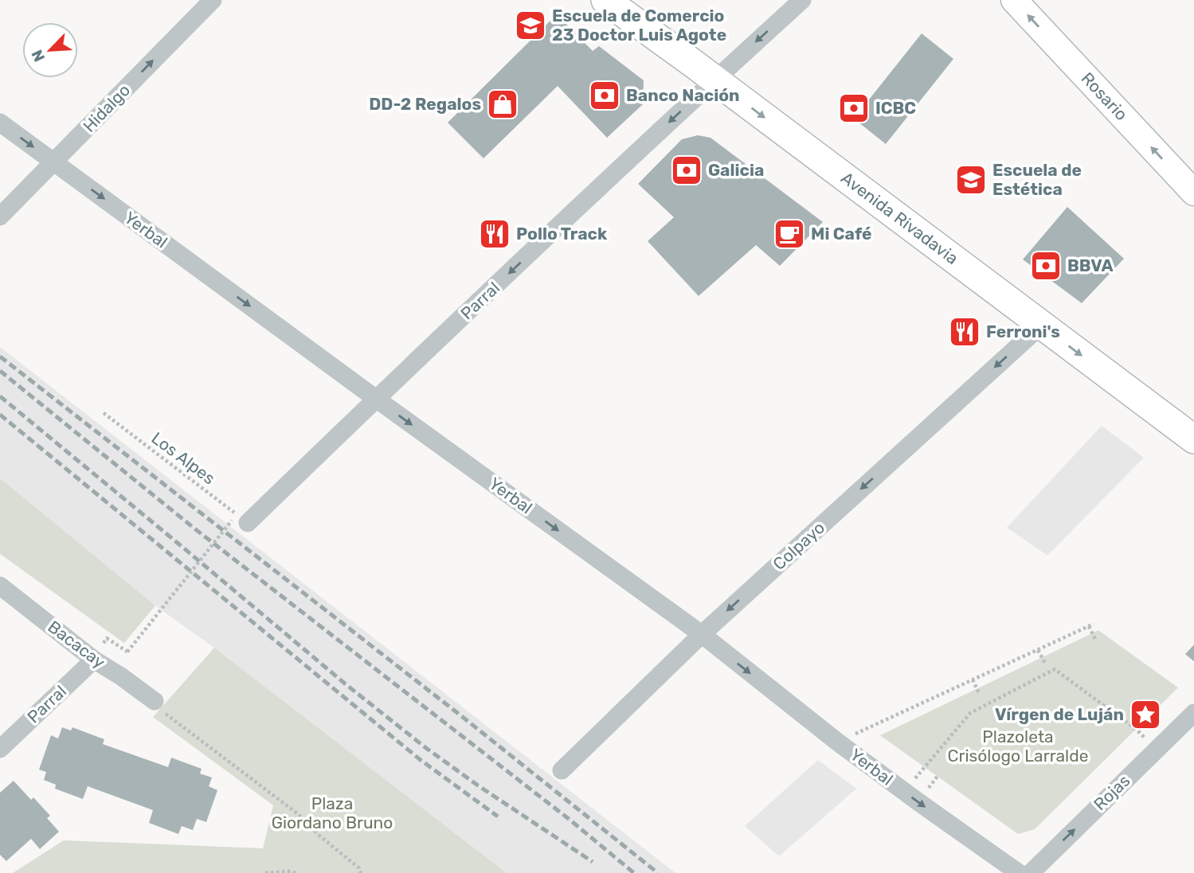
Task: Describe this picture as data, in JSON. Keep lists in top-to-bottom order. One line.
{"streets":{"main road":["Avenida Rivadavia"],"street":["Rosario","Hidalgo","Yerbal","Parral","Colpayo","Bacacay","Rojas"],"path":["Los Alpes"]},"crossings":[["Hidalgo","Yerbal"],["Avenida Rivadavia","Parral"],["Avenida Rivadavia","Colpayo"],["Yerbal","Parral"],["Yerbal","Colpayo"],["Parral","Los Alpes"],["Parral","Bacacay"]],"one_way":["Rosario","Hidalgo","Avenida Rivadavia","Yerbal","Parral","Colpayo","Rojas"],"parks":["Plazoleta Crisólogo Larralde","Plaza Giordano Bruno"],"places":{"school or university":["Escuela de Comercio 23 Doctor Luis Agote","Escuela de Estética"],"bank":["Banco Nación","ICBC","Galicia","BBVA"],"shop":["DD-2 Regalos"],"restaurant":["Pollo Track","Ferroni's"],"cafe":["Mi Café"],"place":["Vírgen de Luján"]},"north":"bottom left"}
